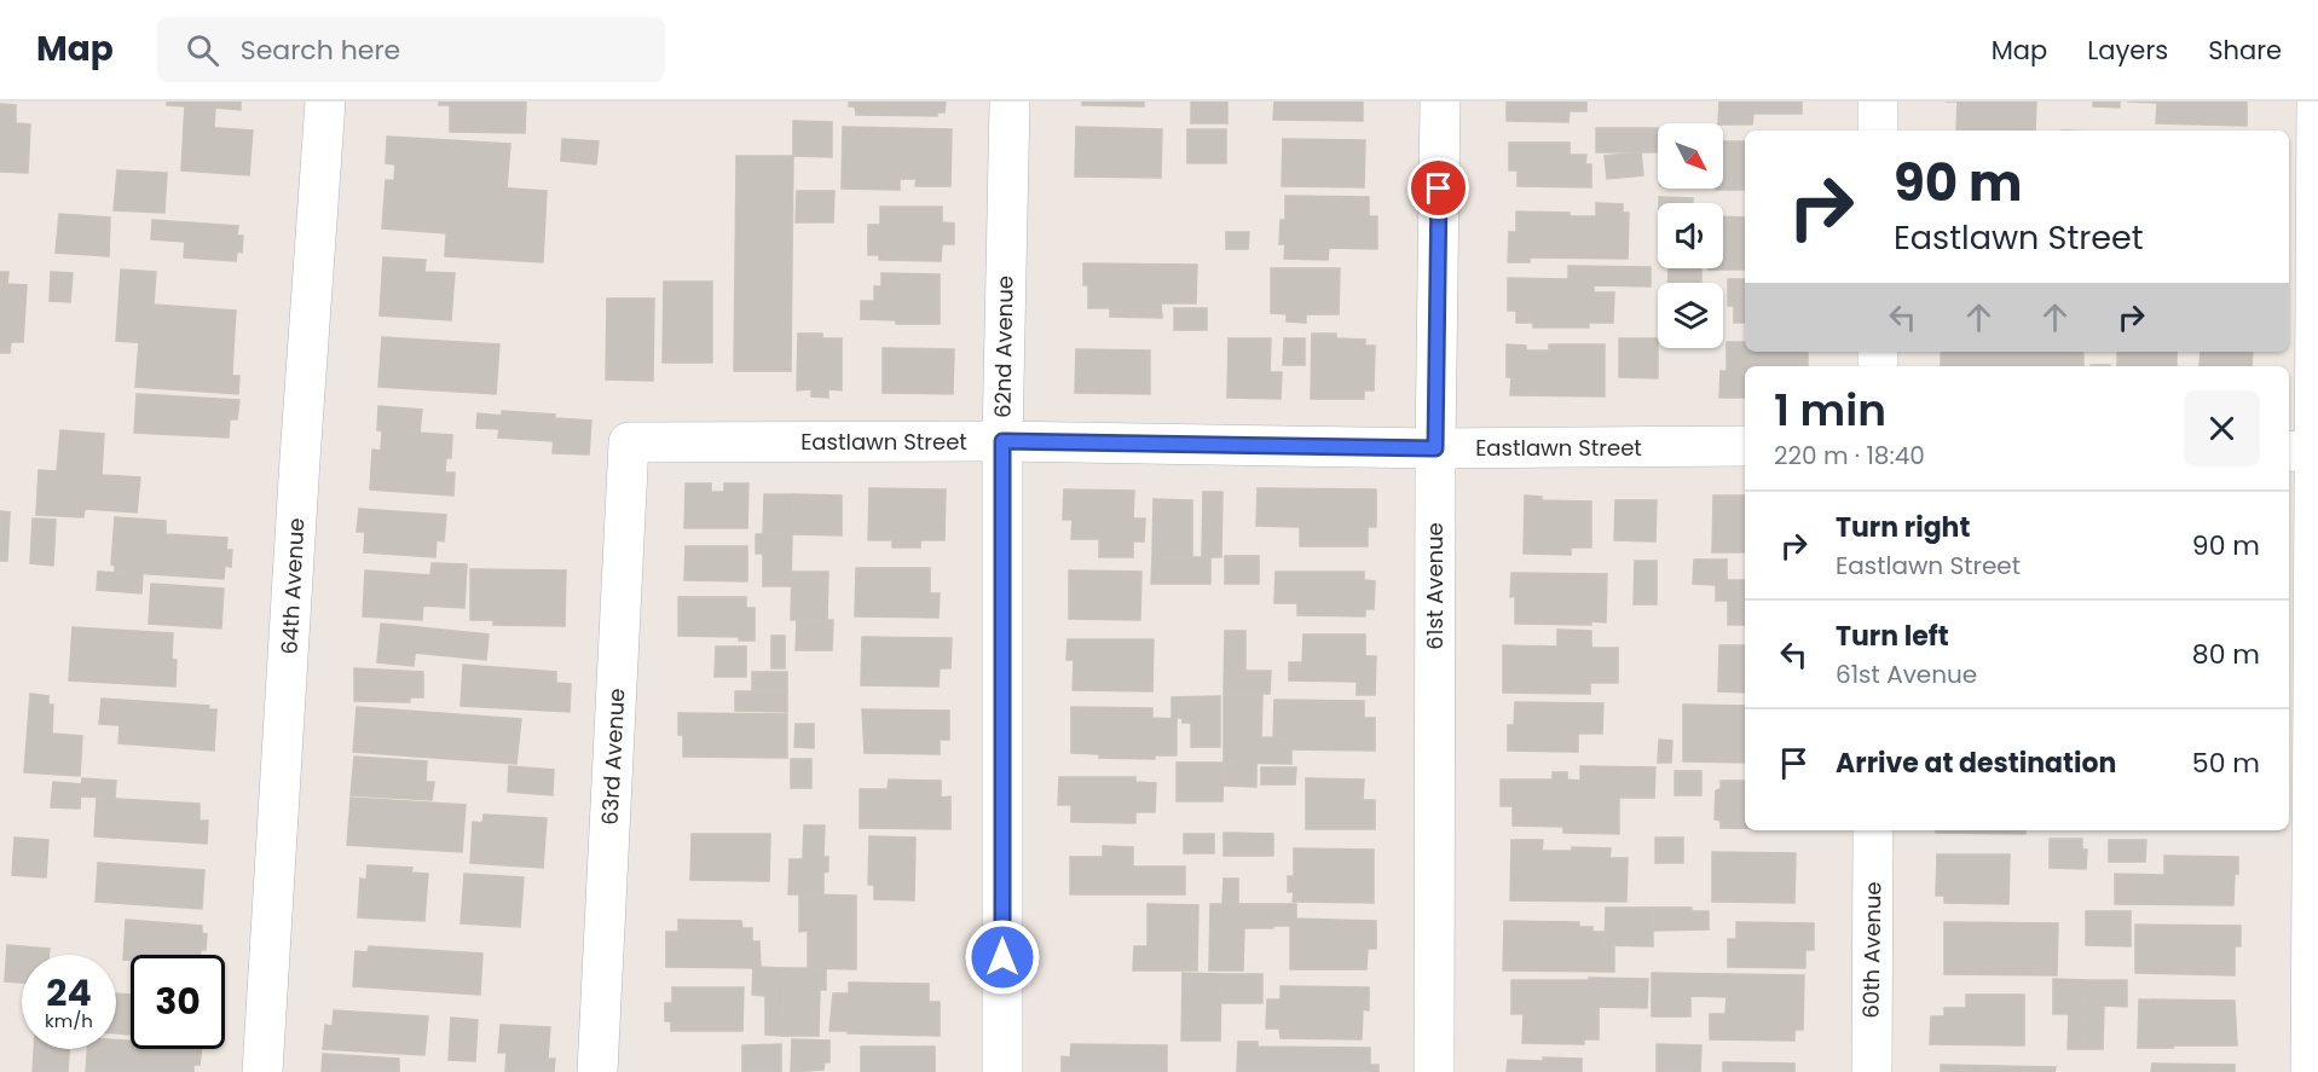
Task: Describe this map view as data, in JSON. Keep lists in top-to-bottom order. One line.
{"streets":{"street":["62nd Avenue","Eastlawn Street","64th Avenue","61st Avenue","63rd Avenue","60th Avenue"]},"crossings":[["62nd Avenue","Eastlawn Street"],["Eastlawn Street","61st Avenue"],["Eastlawn Street","63rd Avenue"]],"north":"bottom right","page":{"header":"Map","search":"Search here","nav":["Map","Layers","Share"],"turn":["90 m","Eastlawn Street"],"heading":["1 min","220 m · 18:40"],"list":[{"name":"Turn right","note":"Eastlawn Street","value":"90 m"},{"name":"Turn left","note":"61st Avenue","value":"80 m"},{"name":"Arrive at destination","value":"50 m"}],"speed":"24 km/h","limit":"30"}}
